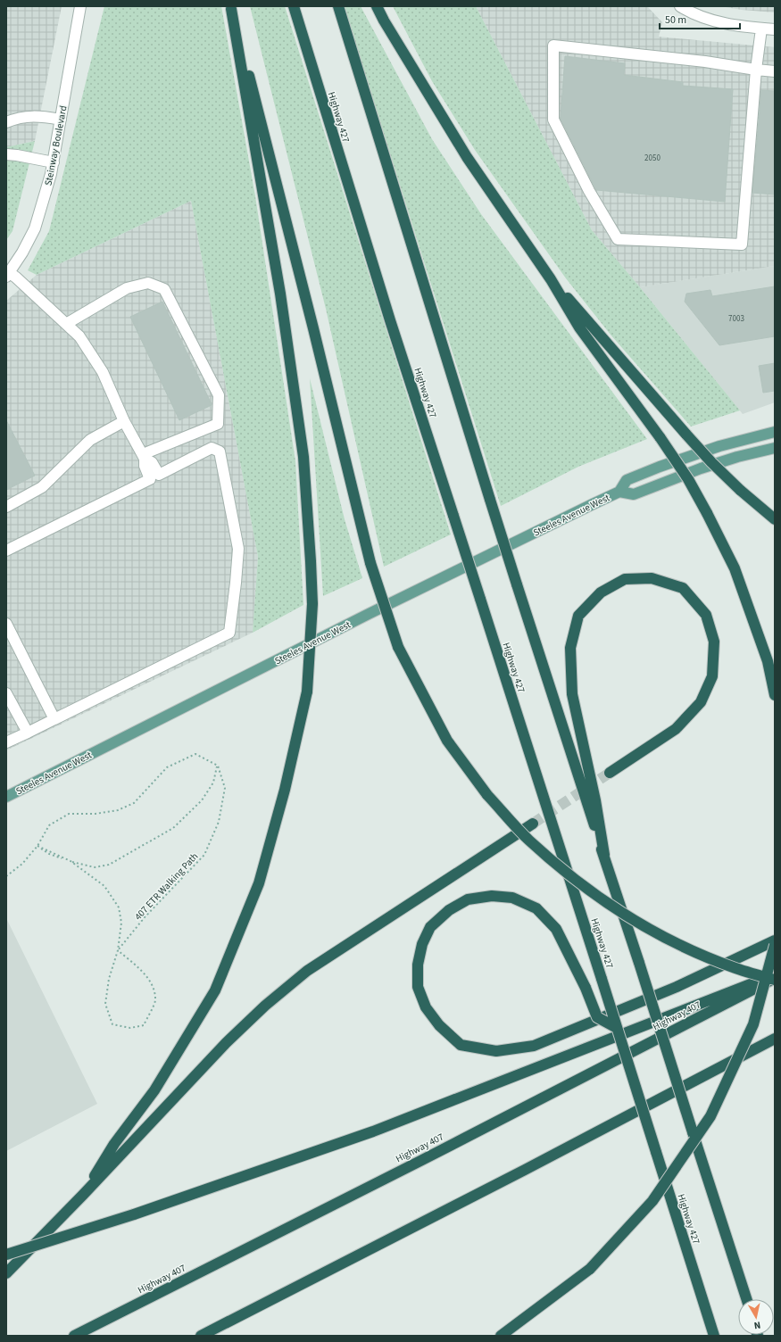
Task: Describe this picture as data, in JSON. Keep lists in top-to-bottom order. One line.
{"streets":{"highway":["Highway 427","Highway 407"],"main road":["Steeles Avenue West"],"street":["Steinway Boulevard"],"path":["407 ETR Walking Path"]},"house_numbers":["2050","7003"],"scale_bar":"50 m","north":"bottom"}
